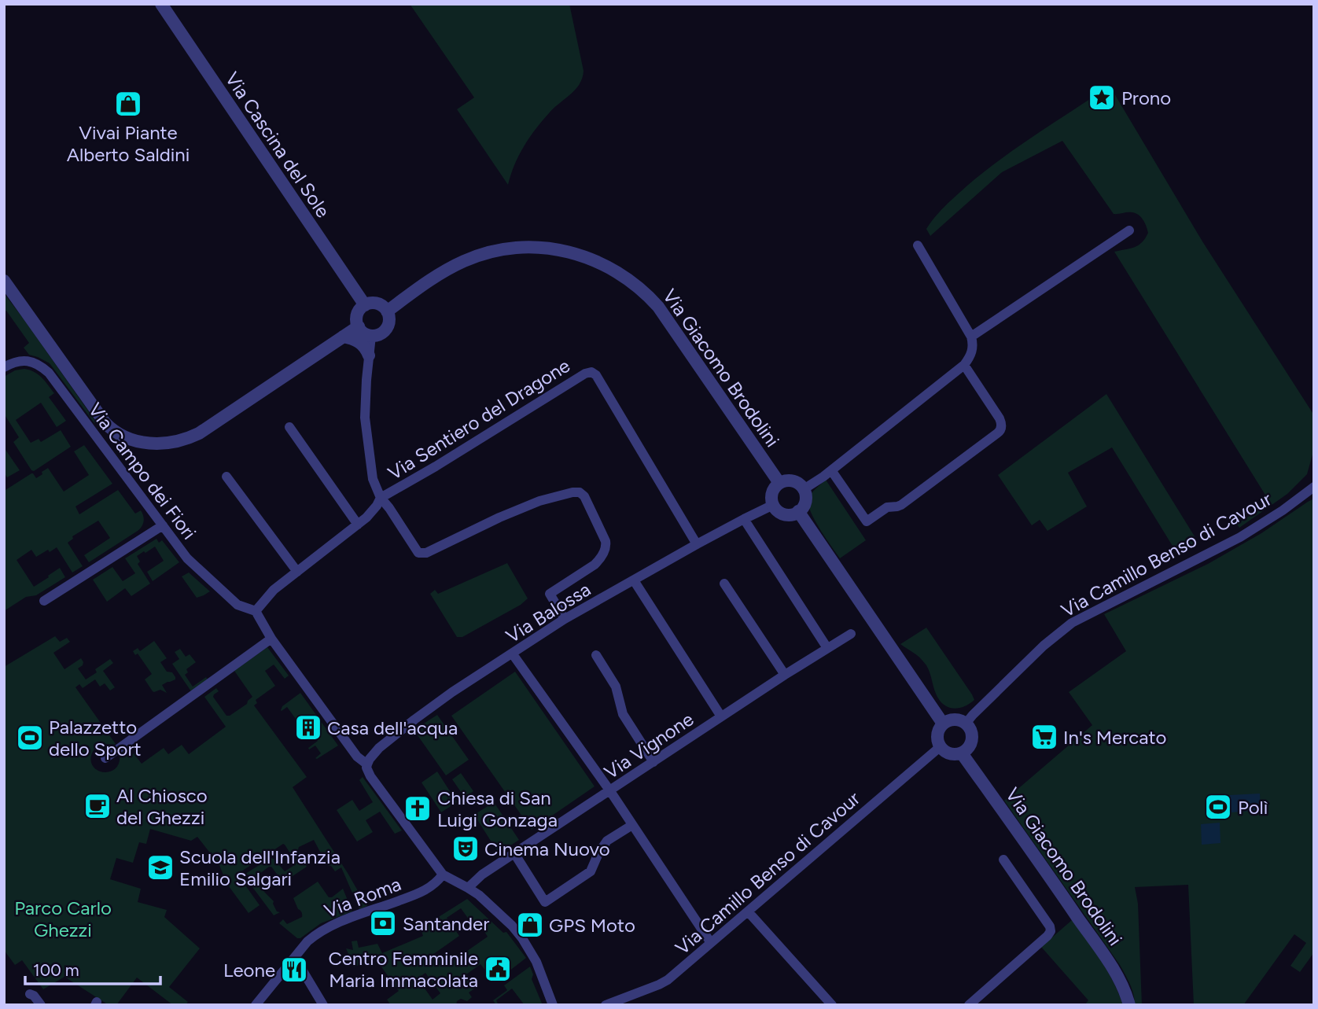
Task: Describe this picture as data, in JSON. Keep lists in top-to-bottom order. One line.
{"streets":{"street":["Via Cascina del Sole","Via Giacomo Brodolini","Via Sentiero del Dragone","Via Campo dei Fiori","Via Camillo Benso di Cavour","Via Balossa","Via Vignone","Via Roma"]},"crossings":[["Via Cascina del Sole","Via Giacomo Brodolini"],["Via Giacomo Brodolini","Via Camillo Benso di Cavour"],["Via Giacomo Brodolini","Via Balossa"],["Via Sentiero del Dragone","Via Balossa"]],"parks":["Parco Carlo Ghezzi"],"places":{"place":["Prono"],"shop":["Vivai Piante Alberto Saldini","GPS Moto"],"building":["Casa dell'acqua"],"supermarket":["In's Mercato"],"sports":["Palazzetto dello Sport","Polì"],"cafe":["Al Chiosco del Ghezzi"],"church":["Chiesa di San Luigi Gonzaga"],"theatre":["Cinema Nuovo"],"school or university":["Scuola dell'Infanzia Emilio Salgari"],"bank":["Santander"],"public building":["Centro Femminile Maria Immacolata"],"restaurant":["Leone"]},"scale_bar":"100 m"}
